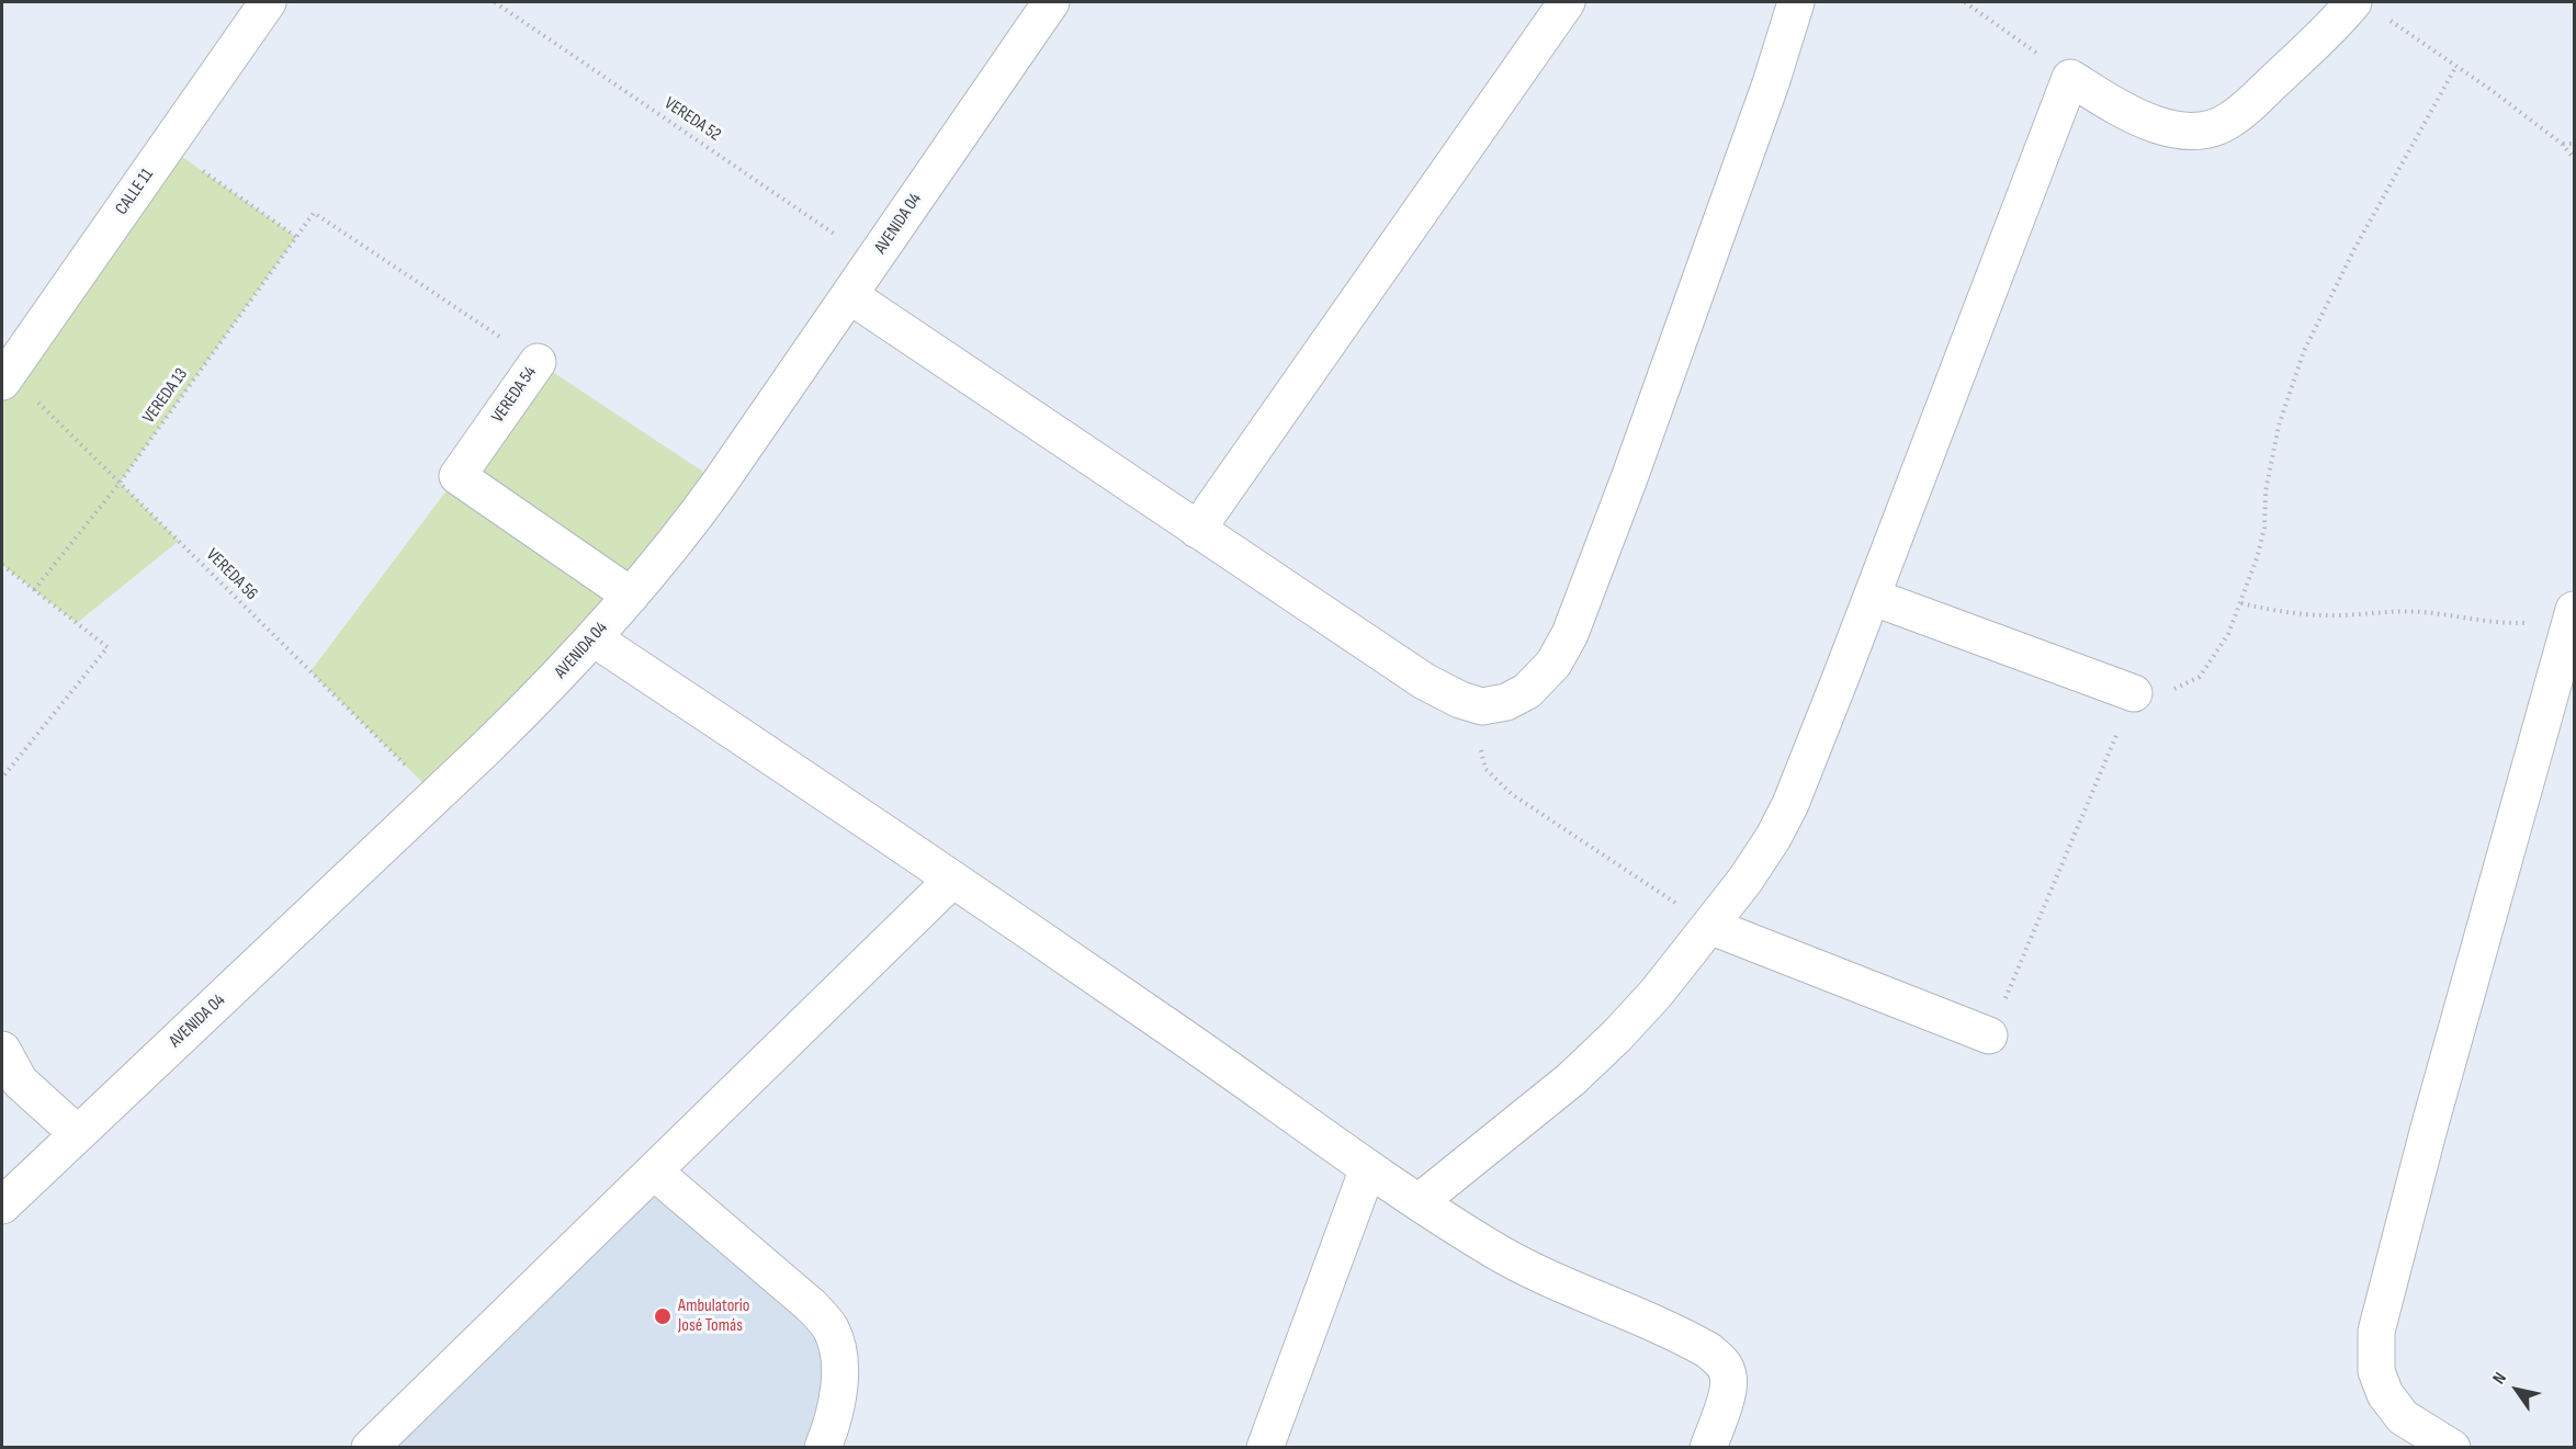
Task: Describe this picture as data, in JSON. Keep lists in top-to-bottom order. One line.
{"streets":{"street":["CALLE 11","AVENIDA 04","VEREDA 54"],"path":["VEREDA 52","VEREDA 13","VEREDA 56"]},"crossings":[["VEREDA 52","AVENIDA 04"],["CALLE 11","VEREDA 56"],["AVENIDA 04","VEREDA 54"],["AVENIDA 04","VEREDA 56"],["VEREDA 54","VEREDA 13"],["VEREDA 13","VEREDA 56"]],"places":["Ambulatorio José Tomás"],"north":"top left"}
